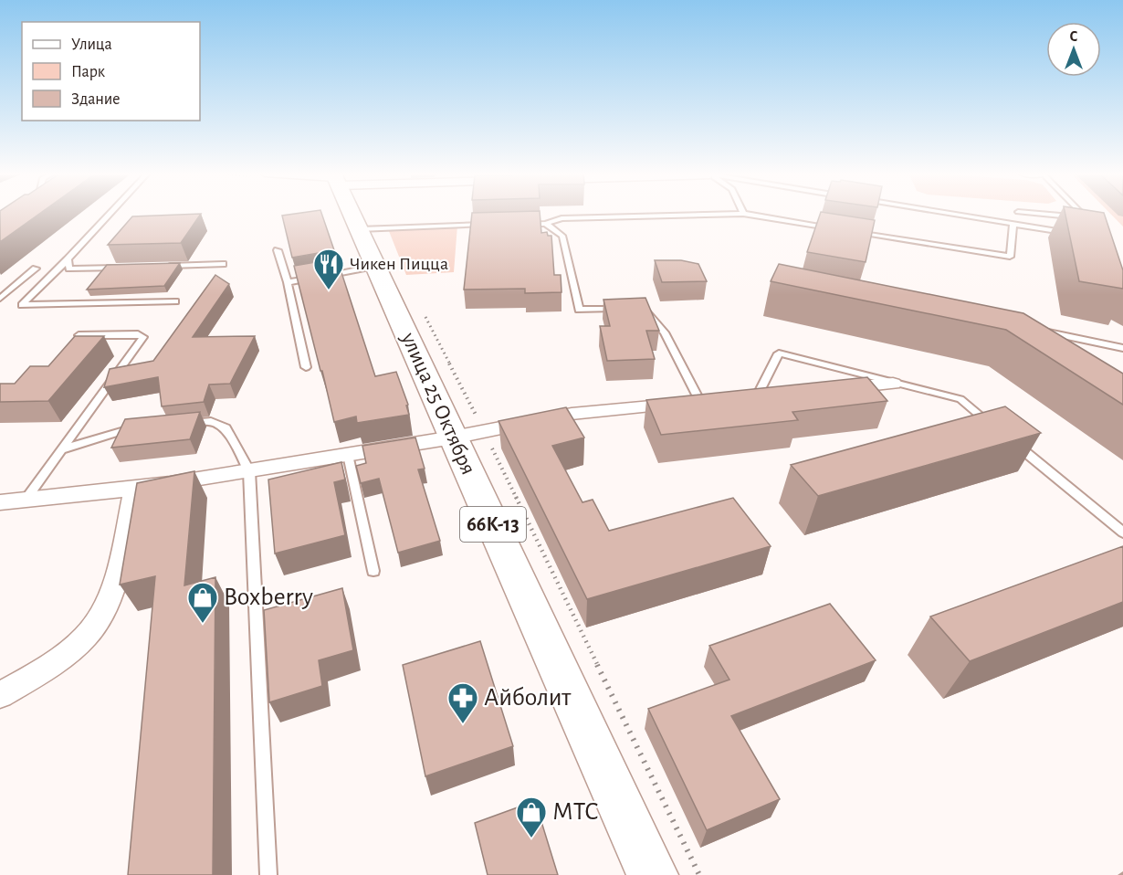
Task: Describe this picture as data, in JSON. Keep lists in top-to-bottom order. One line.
{"streets":{"main road":["улица 25 Октября","66К-13"]},"places":{"restaurant":["Чикен Пицца"],"shop":["Boxberry","МТС"],"pharmacy":["Айболит"]},"legend":["Улица","Парк","Здание"],"north":"top"}
